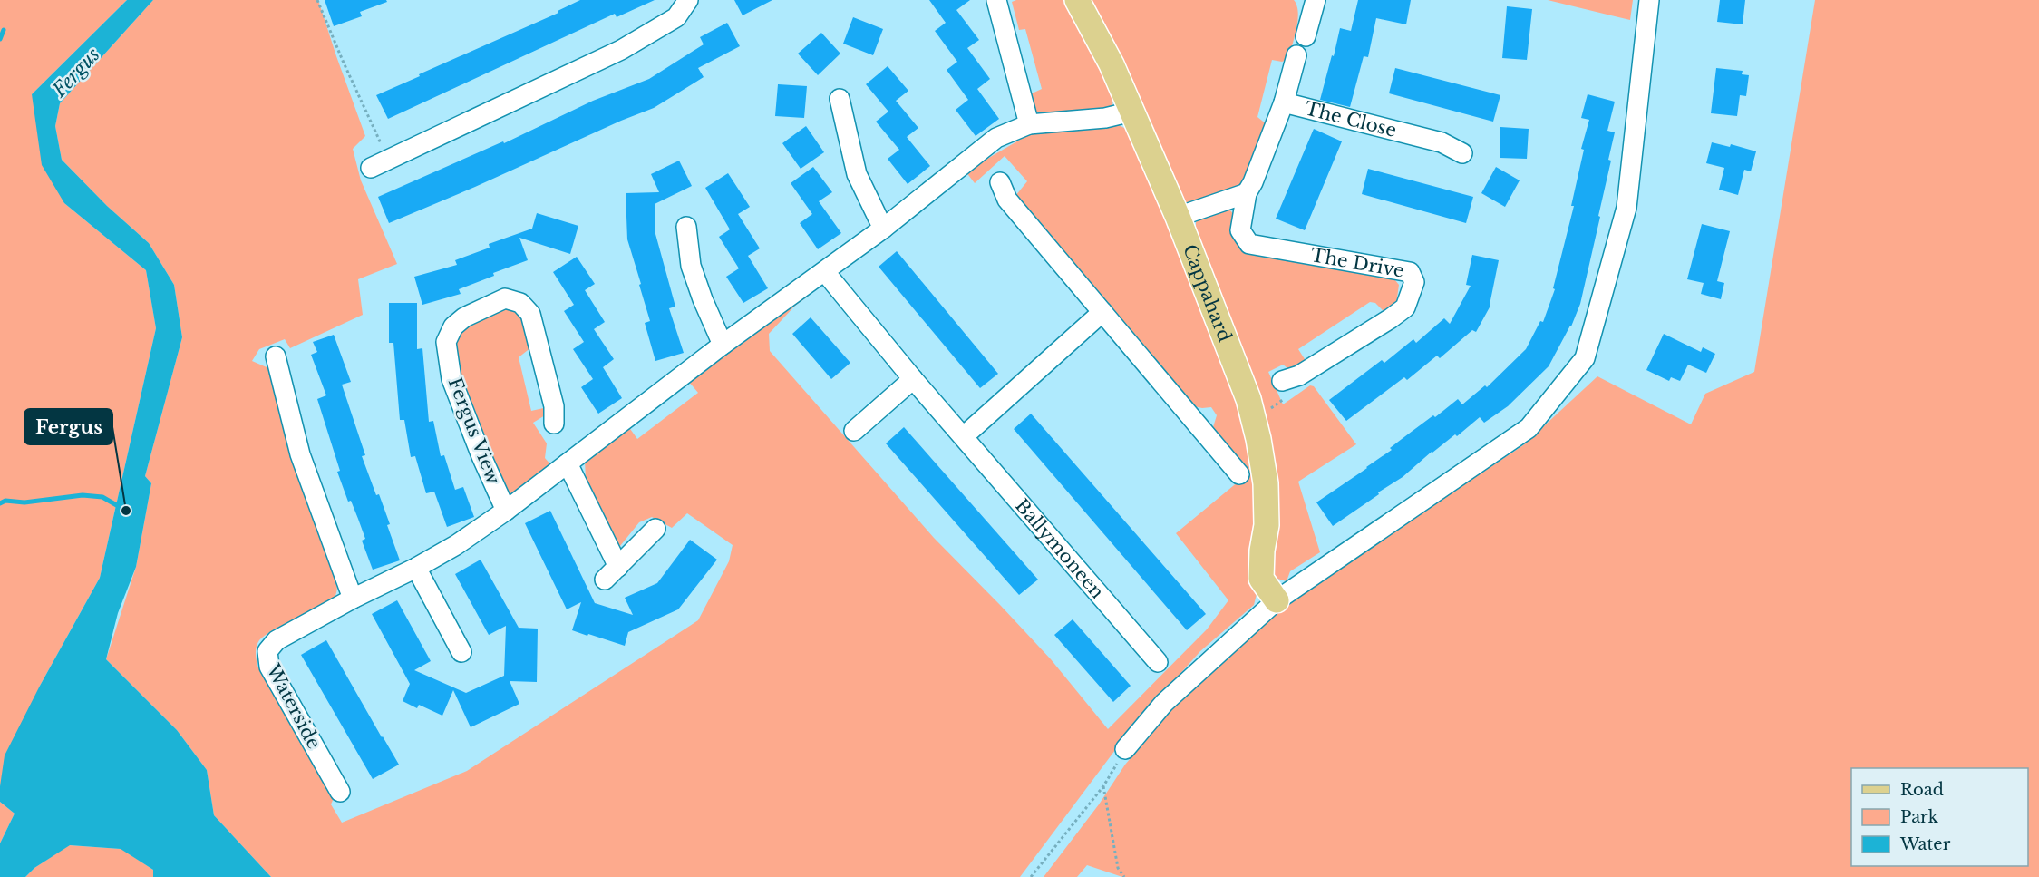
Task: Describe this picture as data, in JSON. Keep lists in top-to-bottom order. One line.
{"streets":{"main road":["Cappahard"],"street":["The Close","The Drive","Fergus View","Ballymoneen","Waterside"]},"crossings":[["Cappahard","Waterside"],["Fergus View","Waterside"],["Ballymoneen","Waterside"]],"water":["Fergus"],"places":["Fergus"],"legend":["Road","Park","Water"]}
